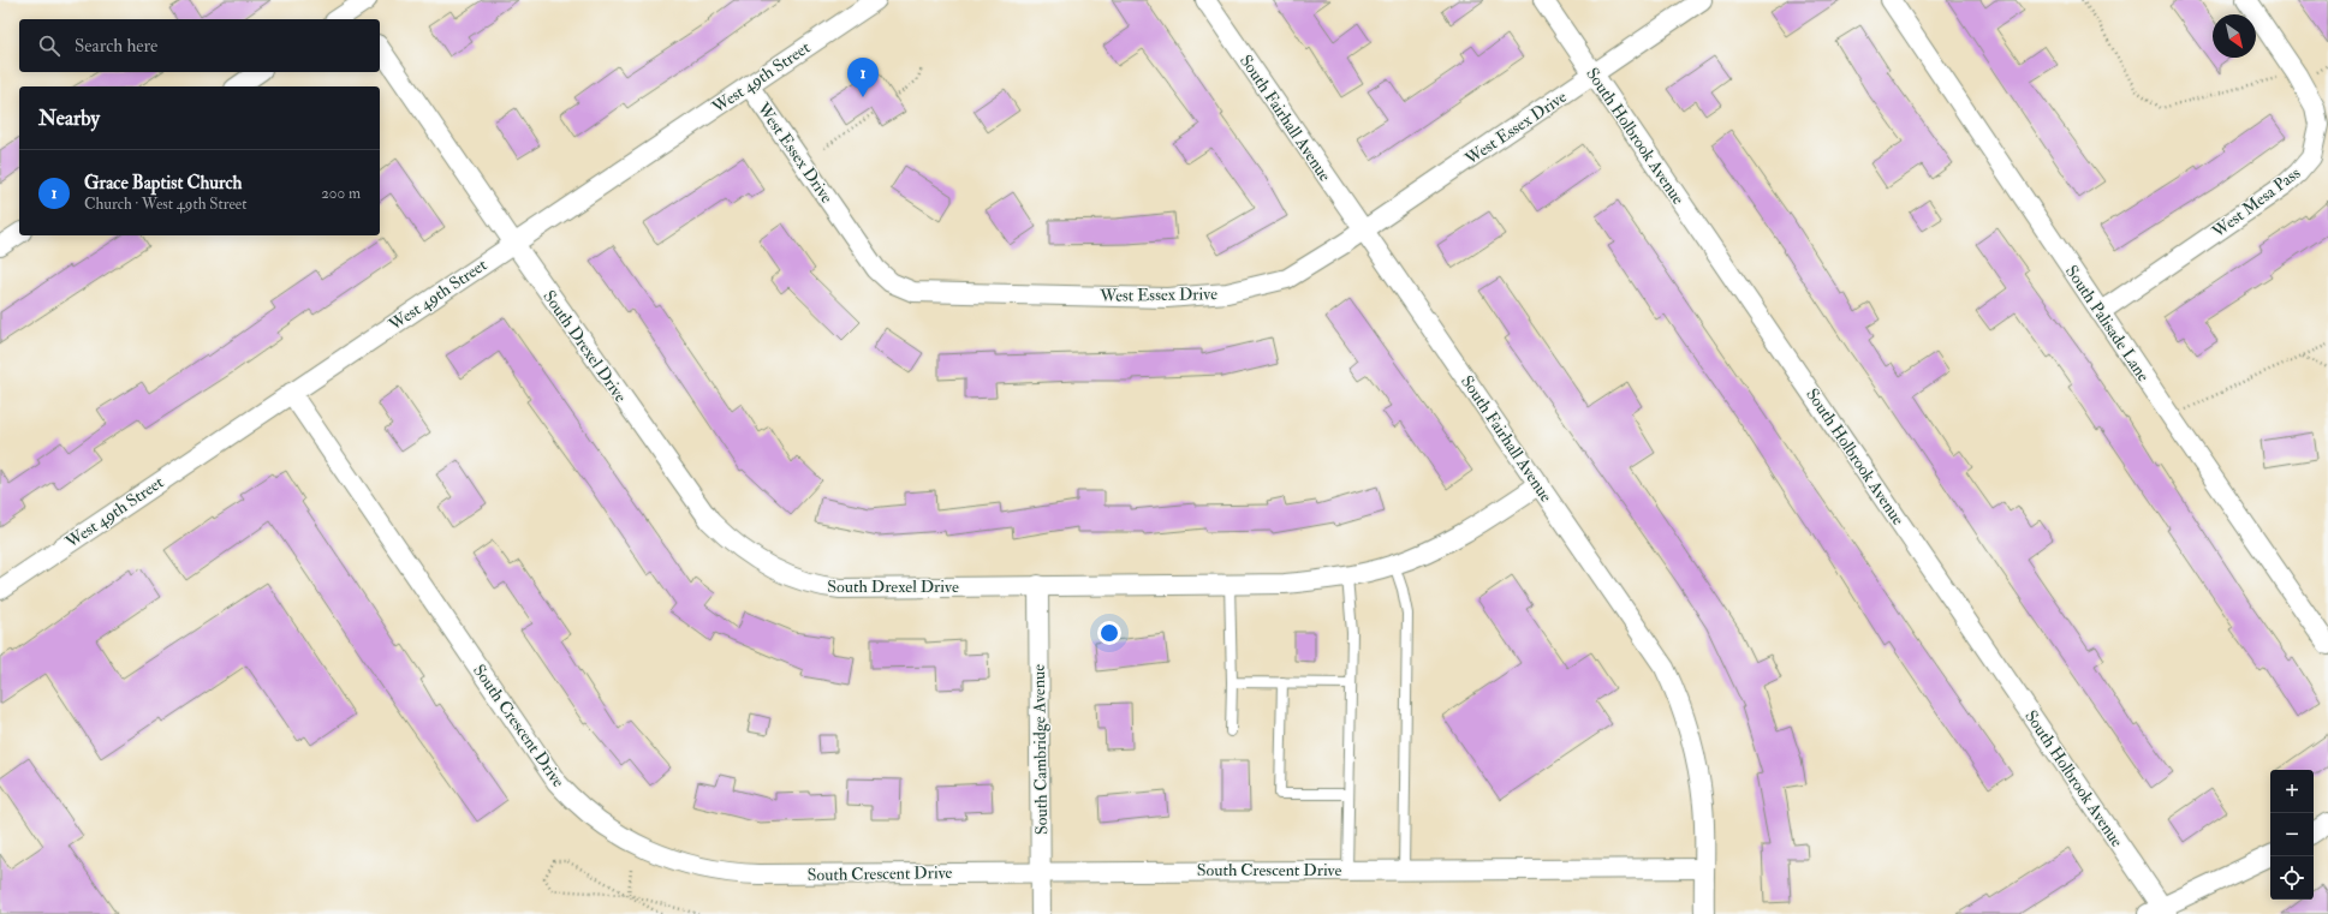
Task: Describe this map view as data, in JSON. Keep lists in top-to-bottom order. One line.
{"streets":{"street":["West 49th Street","South Fairhall Avenue","West Essex Drive","South Holbrook Avenue","West Mesa Pass","South Palisade Lane","South Drexel Drive","South Crescent Drive","South Cambridge Avenue"]},"crossings":[["West 49th Street","West Essex Drive"],["West 49th Street","South Drexel Drive"],["West 49th Street","South Crescent Drive"],["South Fairhall Avenue","West Essex Drive"],["South Fairhall Avenue","South Drexel Drive"],["South Fairhall Avenue","South Crescent Drive"],["West Essex Drive","South Holbrook Avenue"],["West Mesa Pass","South Palisade Lane"],["South Drexel Drive","South Cambridge Avenue"],["South Crescent Drive","South Cambridge Avenue"]],"north":"bottom right","page":{"search":"Search here","pins":"1","heading":"Nearby","list":[{"mark":"1","name":"Grace Baptist Church","note":"Church · West 49th Street","value":"200 m"}],"map_buttons":["+","−"]}}
